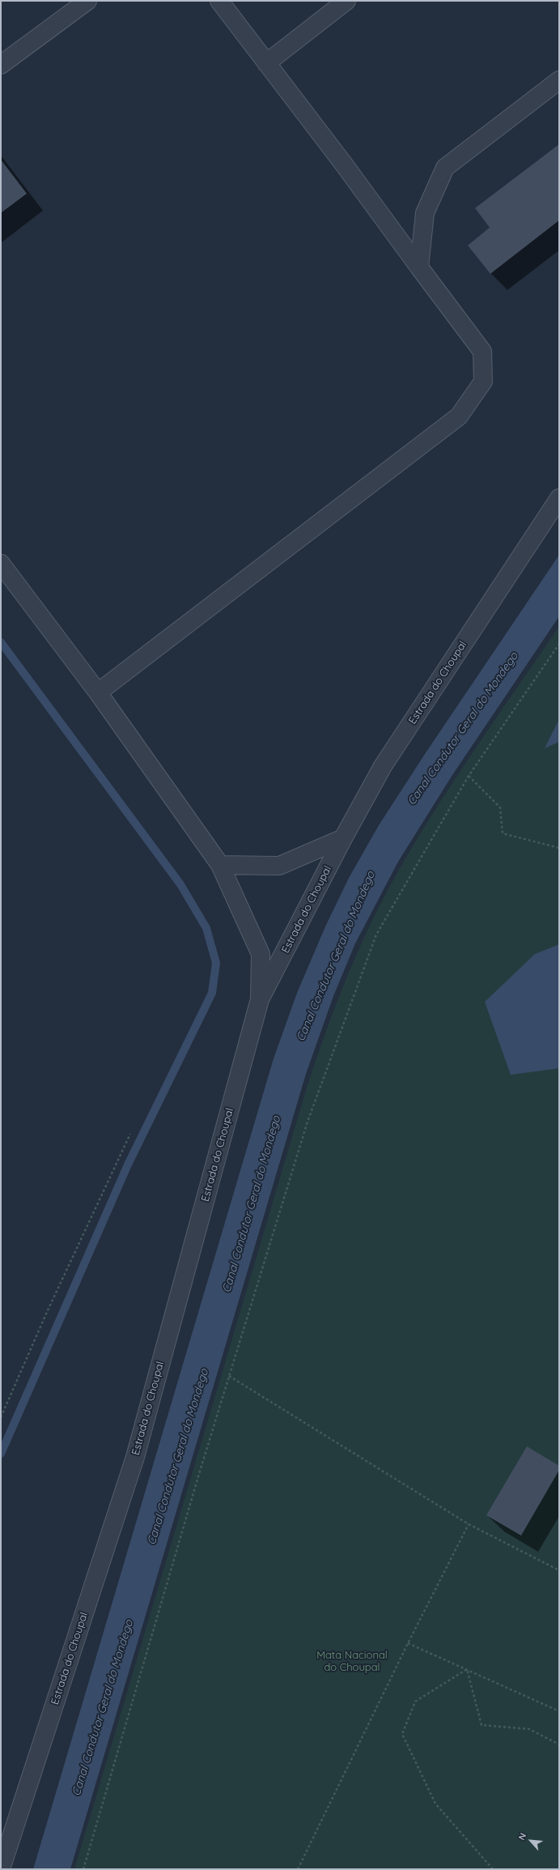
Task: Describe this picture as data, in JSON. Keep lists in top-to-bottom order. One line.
{"streets":{"street":["Estrada do Choupal"]},"water":["Canal Condutor Geral do Mondego"],"parks":["Mata Nacional do Choupal"],"north":"top left"}
